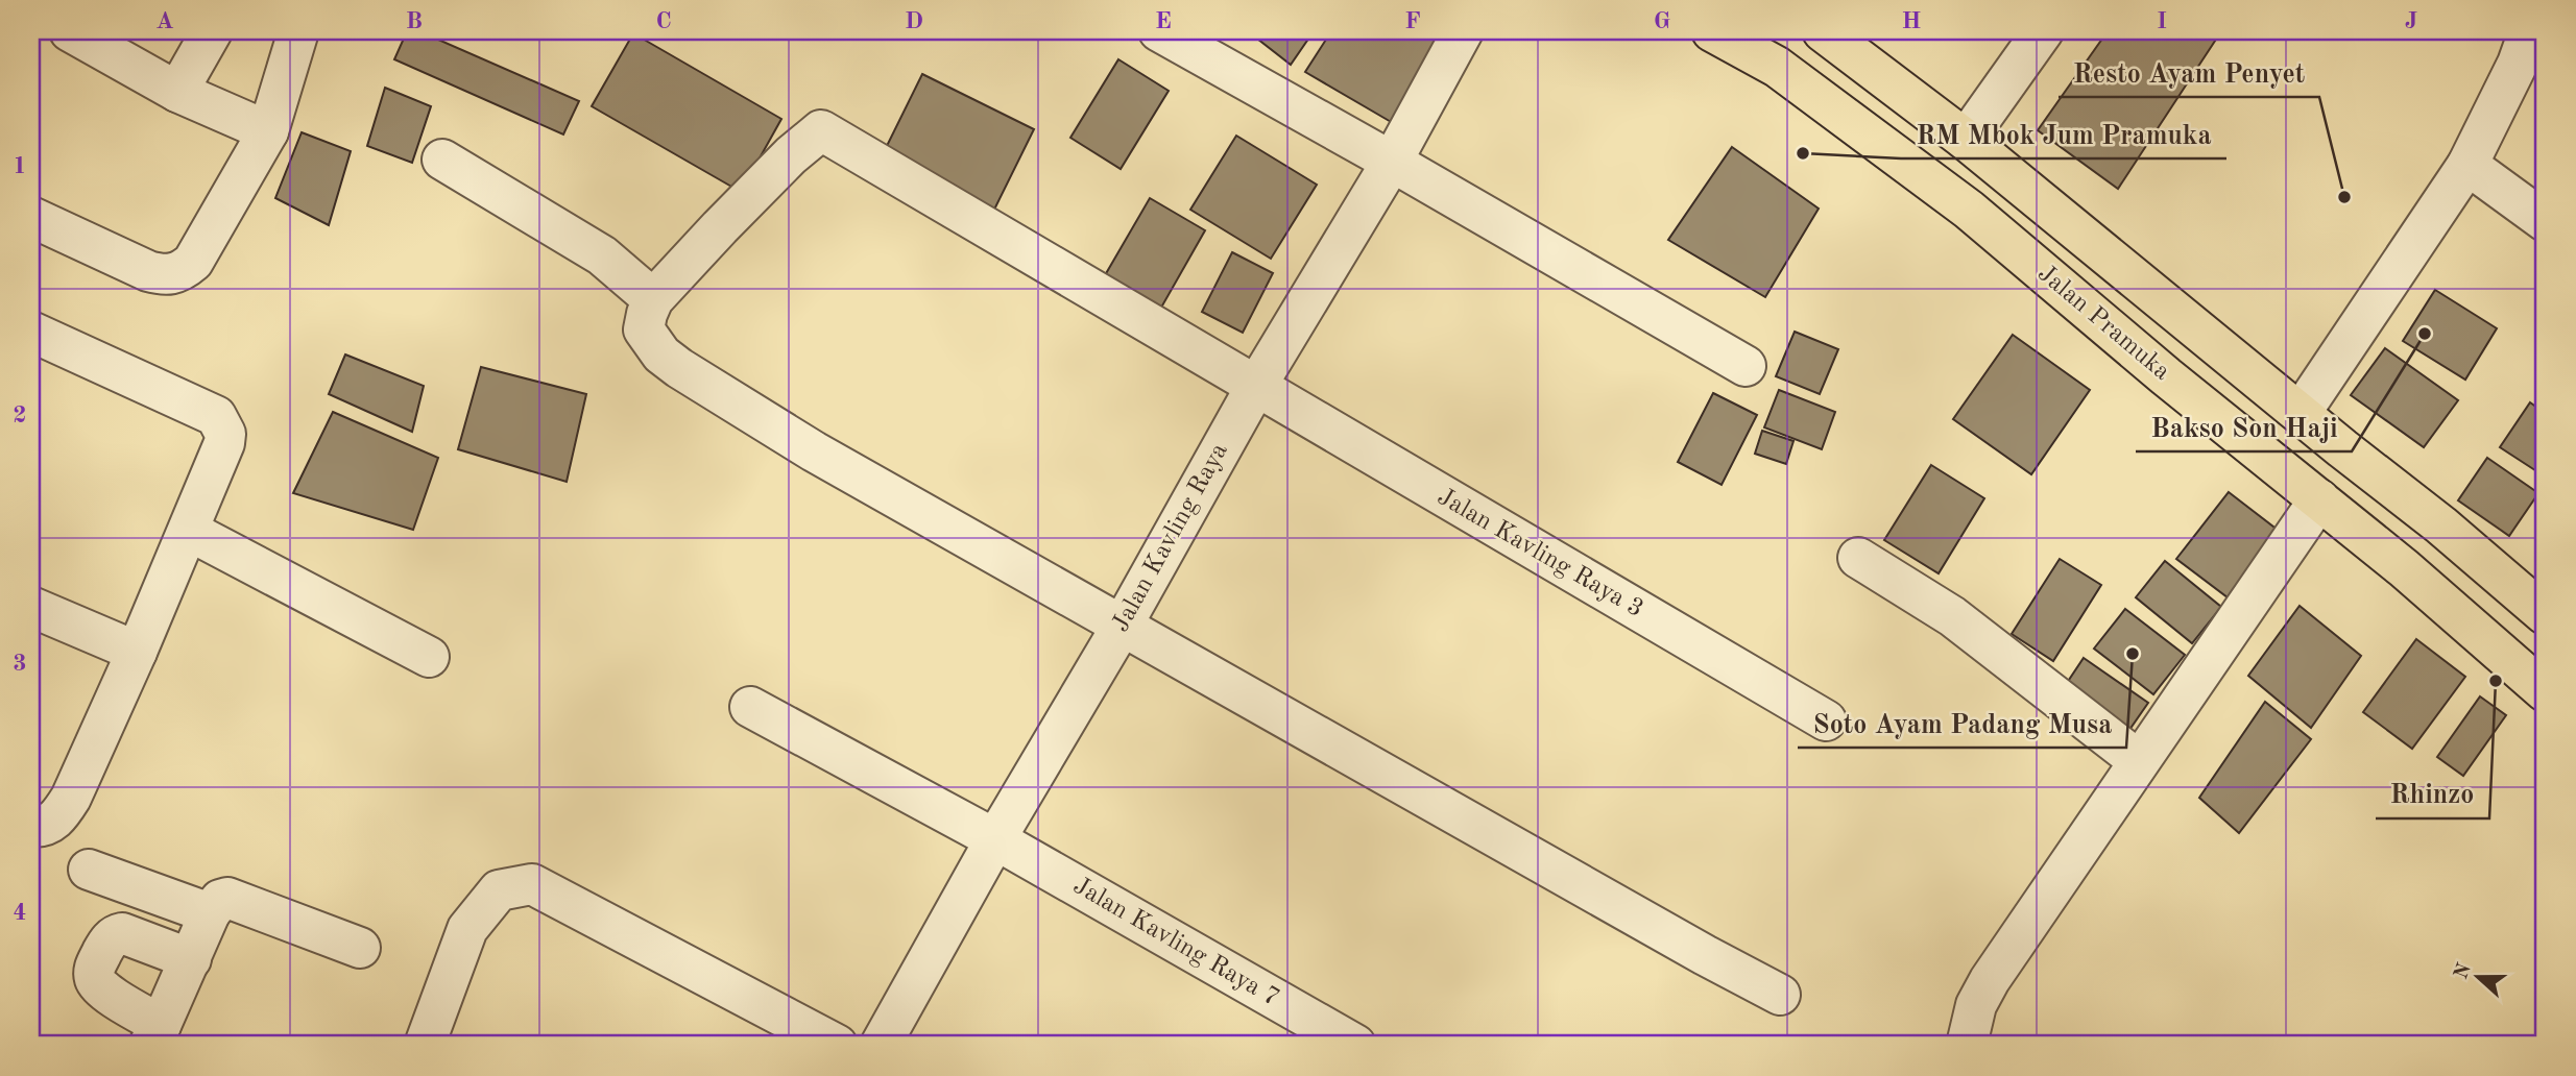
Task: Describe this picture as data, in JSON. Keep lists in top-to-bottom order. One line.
{"streets":{"main road":["Jalan Pramuka"],"street":["Jalan Kavling Raya","Jalan Kavling Raya 3","Jalan Kavling Raya 7"]},"crossings":[["Jalan Kavling Raya","Jalan Kavling Raya 3"],["Jalan Kavling Raya","Jalan Kavling Raya 7"]],"places":["RM Mbok Jum Pramuka","Resto Ayam Penyet","Bakso Son Haji","Soto Ayam Padang Musa","Rhinzo"],"north":"left","grid":{"columns":["A","B","C","D","E","F","G","H","I","J"],"rows":["1","2","3","4"]}}
